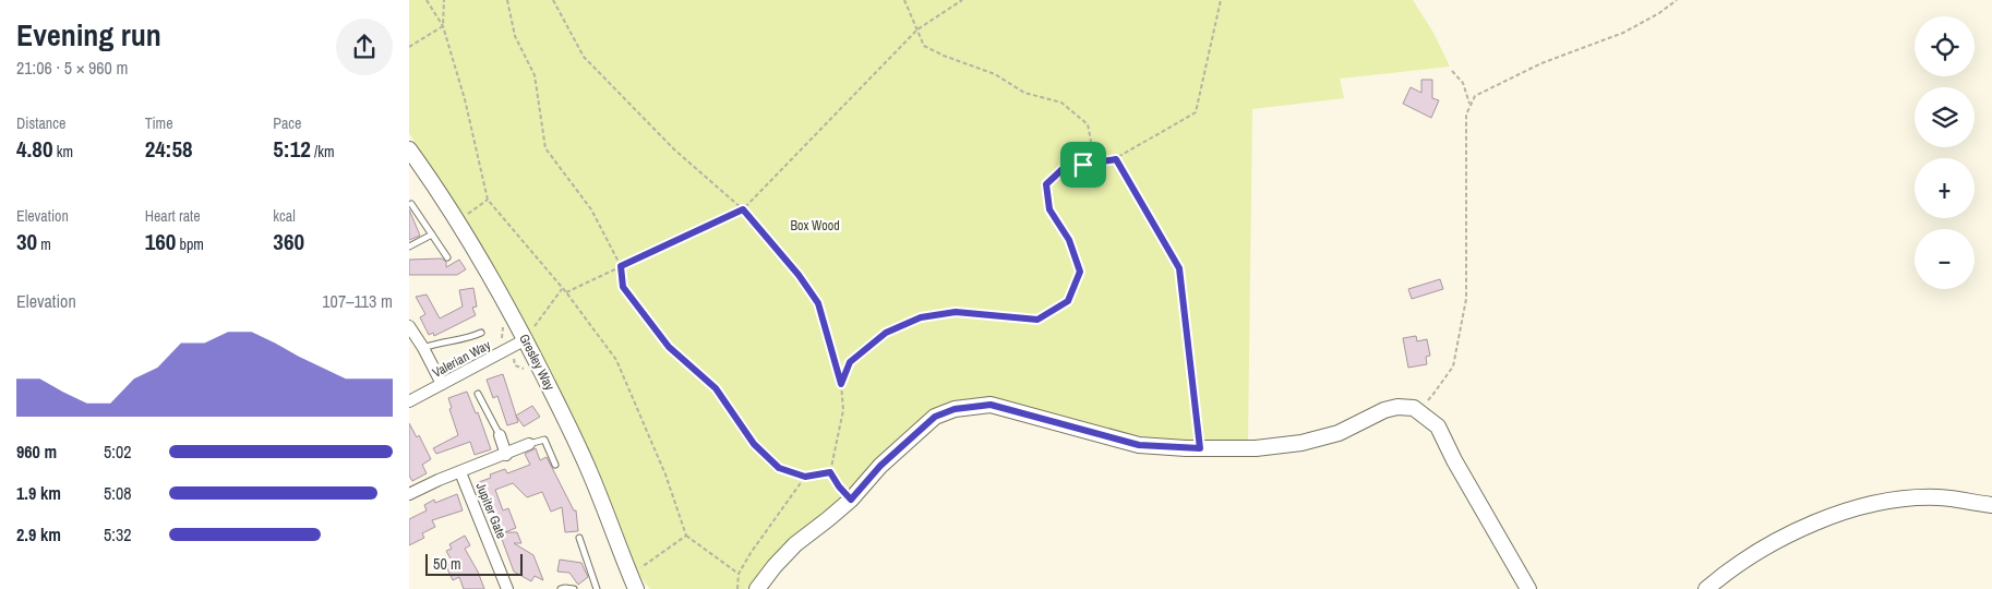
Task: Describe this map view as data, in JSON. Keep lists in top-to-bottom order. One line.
{"streets":{"main road":["Gresley Way"],"street":["Valerian Way","Jupiter Gate"]},"crossings":[["Valerian Way","Gresley Way"]],"parks":["Box Wood"],"scale_bar":"50 m","page":{"heading":["Evening run","21:06 · 5 × 960 m"],"map_buttons":["+","−"],"stats":[["Distance","4.80 km"],["Time","24:58"],["Pace","5:12 /km"],["Elevation","30 m"],["Heart rate","160 bpm"],["kcal","360"]],"chart":["Elevation","107–113 m"],"list":[{"name":"960 m","note":"5:02"},{"name":"1.9 km","note":"5:08"},{"name":"2.9 km","note":"5:32"}],"scale":"50 m"}}
